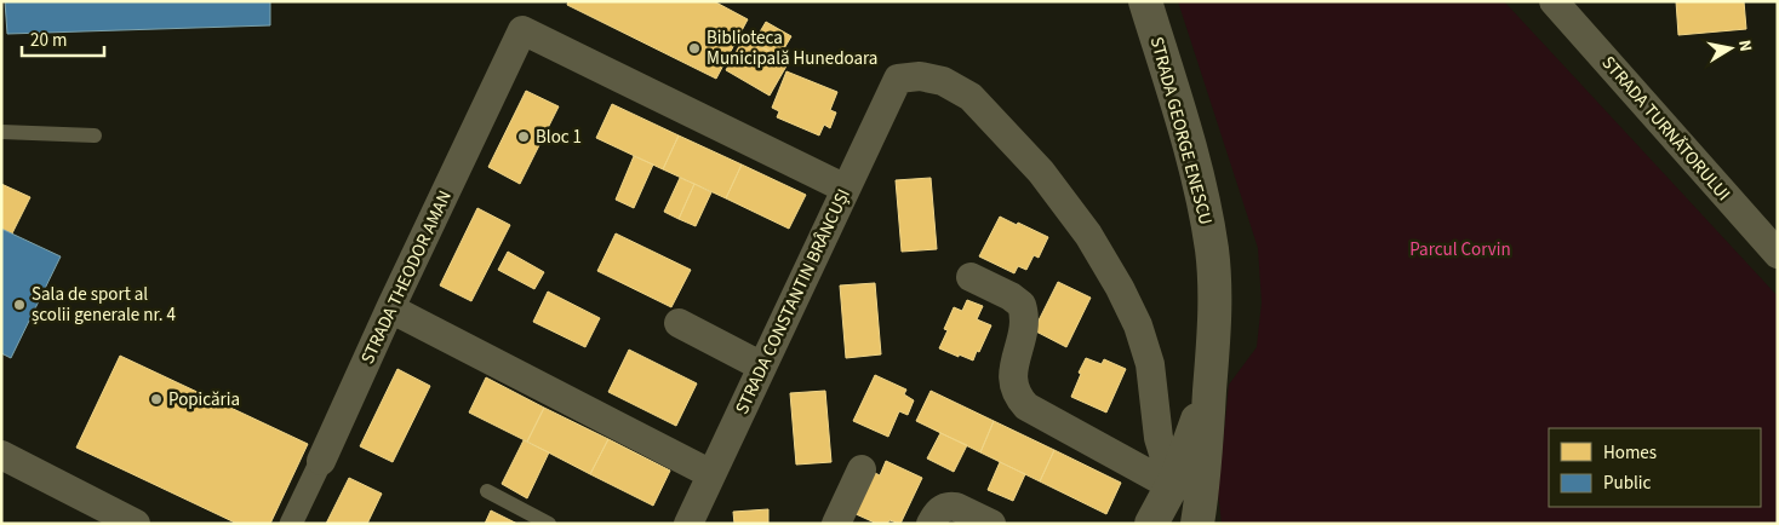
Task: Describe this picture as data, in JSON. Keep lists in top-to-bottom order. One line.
{"streets":{"street":["STRADA TURNĂTORULUI","STRADA GEORGE ENESCU","STRADA THEODOR AMAN","STRADA CONSTANTIN BRÂNCUȘI"]},"crossings":[["STRADA GEORGE ENESCU","STRADA CONSTANTIN BRÂNCUȘI"],["STRADA THEODOR AMAN","STRADA CONSTANTIN BRÂNCUȘI"]],"parks":["Parcul Corvin"],"places":["Biblioteca Municipală Hunedoara","Bloc 1","Sala de sport al școlii generale nr. 4","Popicăria"],"legend":["Homes","Public"],"scale_bar":"20 m","north":"right"}
